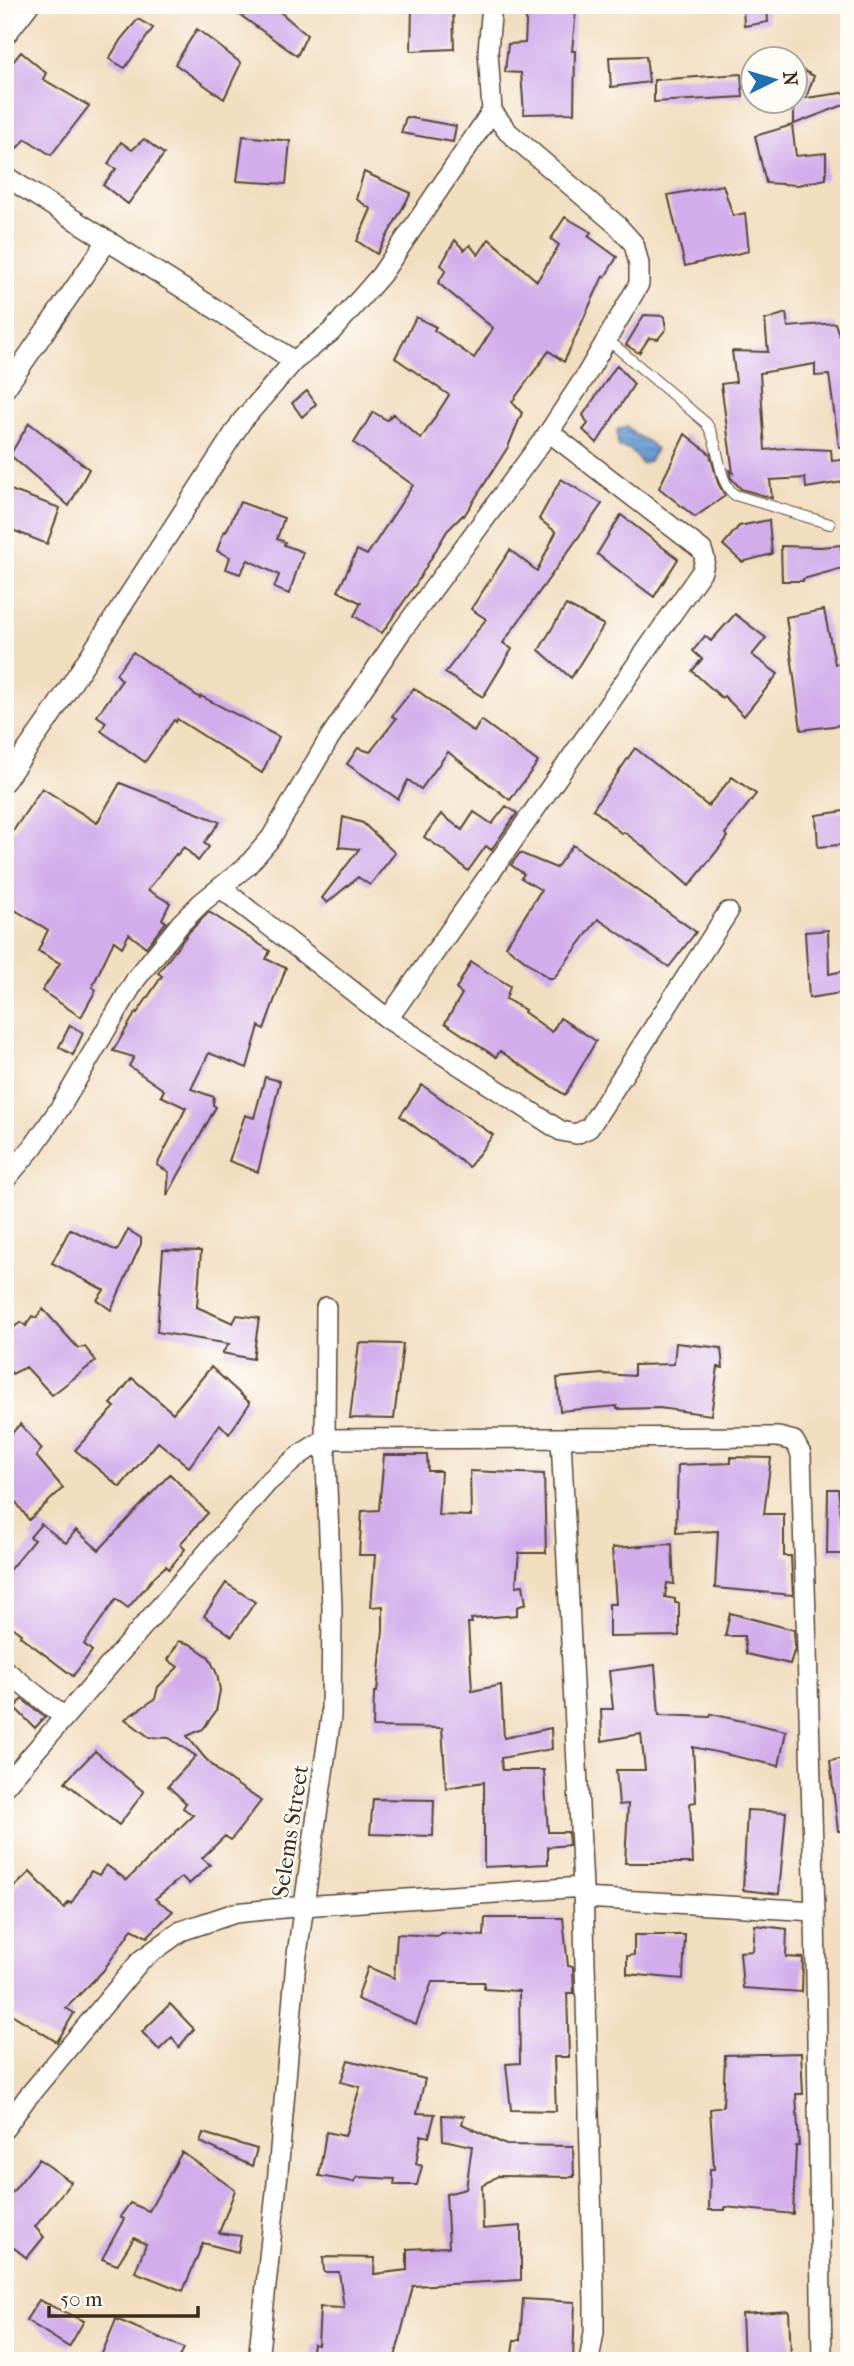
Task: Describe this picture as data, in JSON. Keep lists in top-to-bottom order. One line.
{"streets":{"street":["Selems Street"]},"scale_bar":"50 m","north":"right"}
